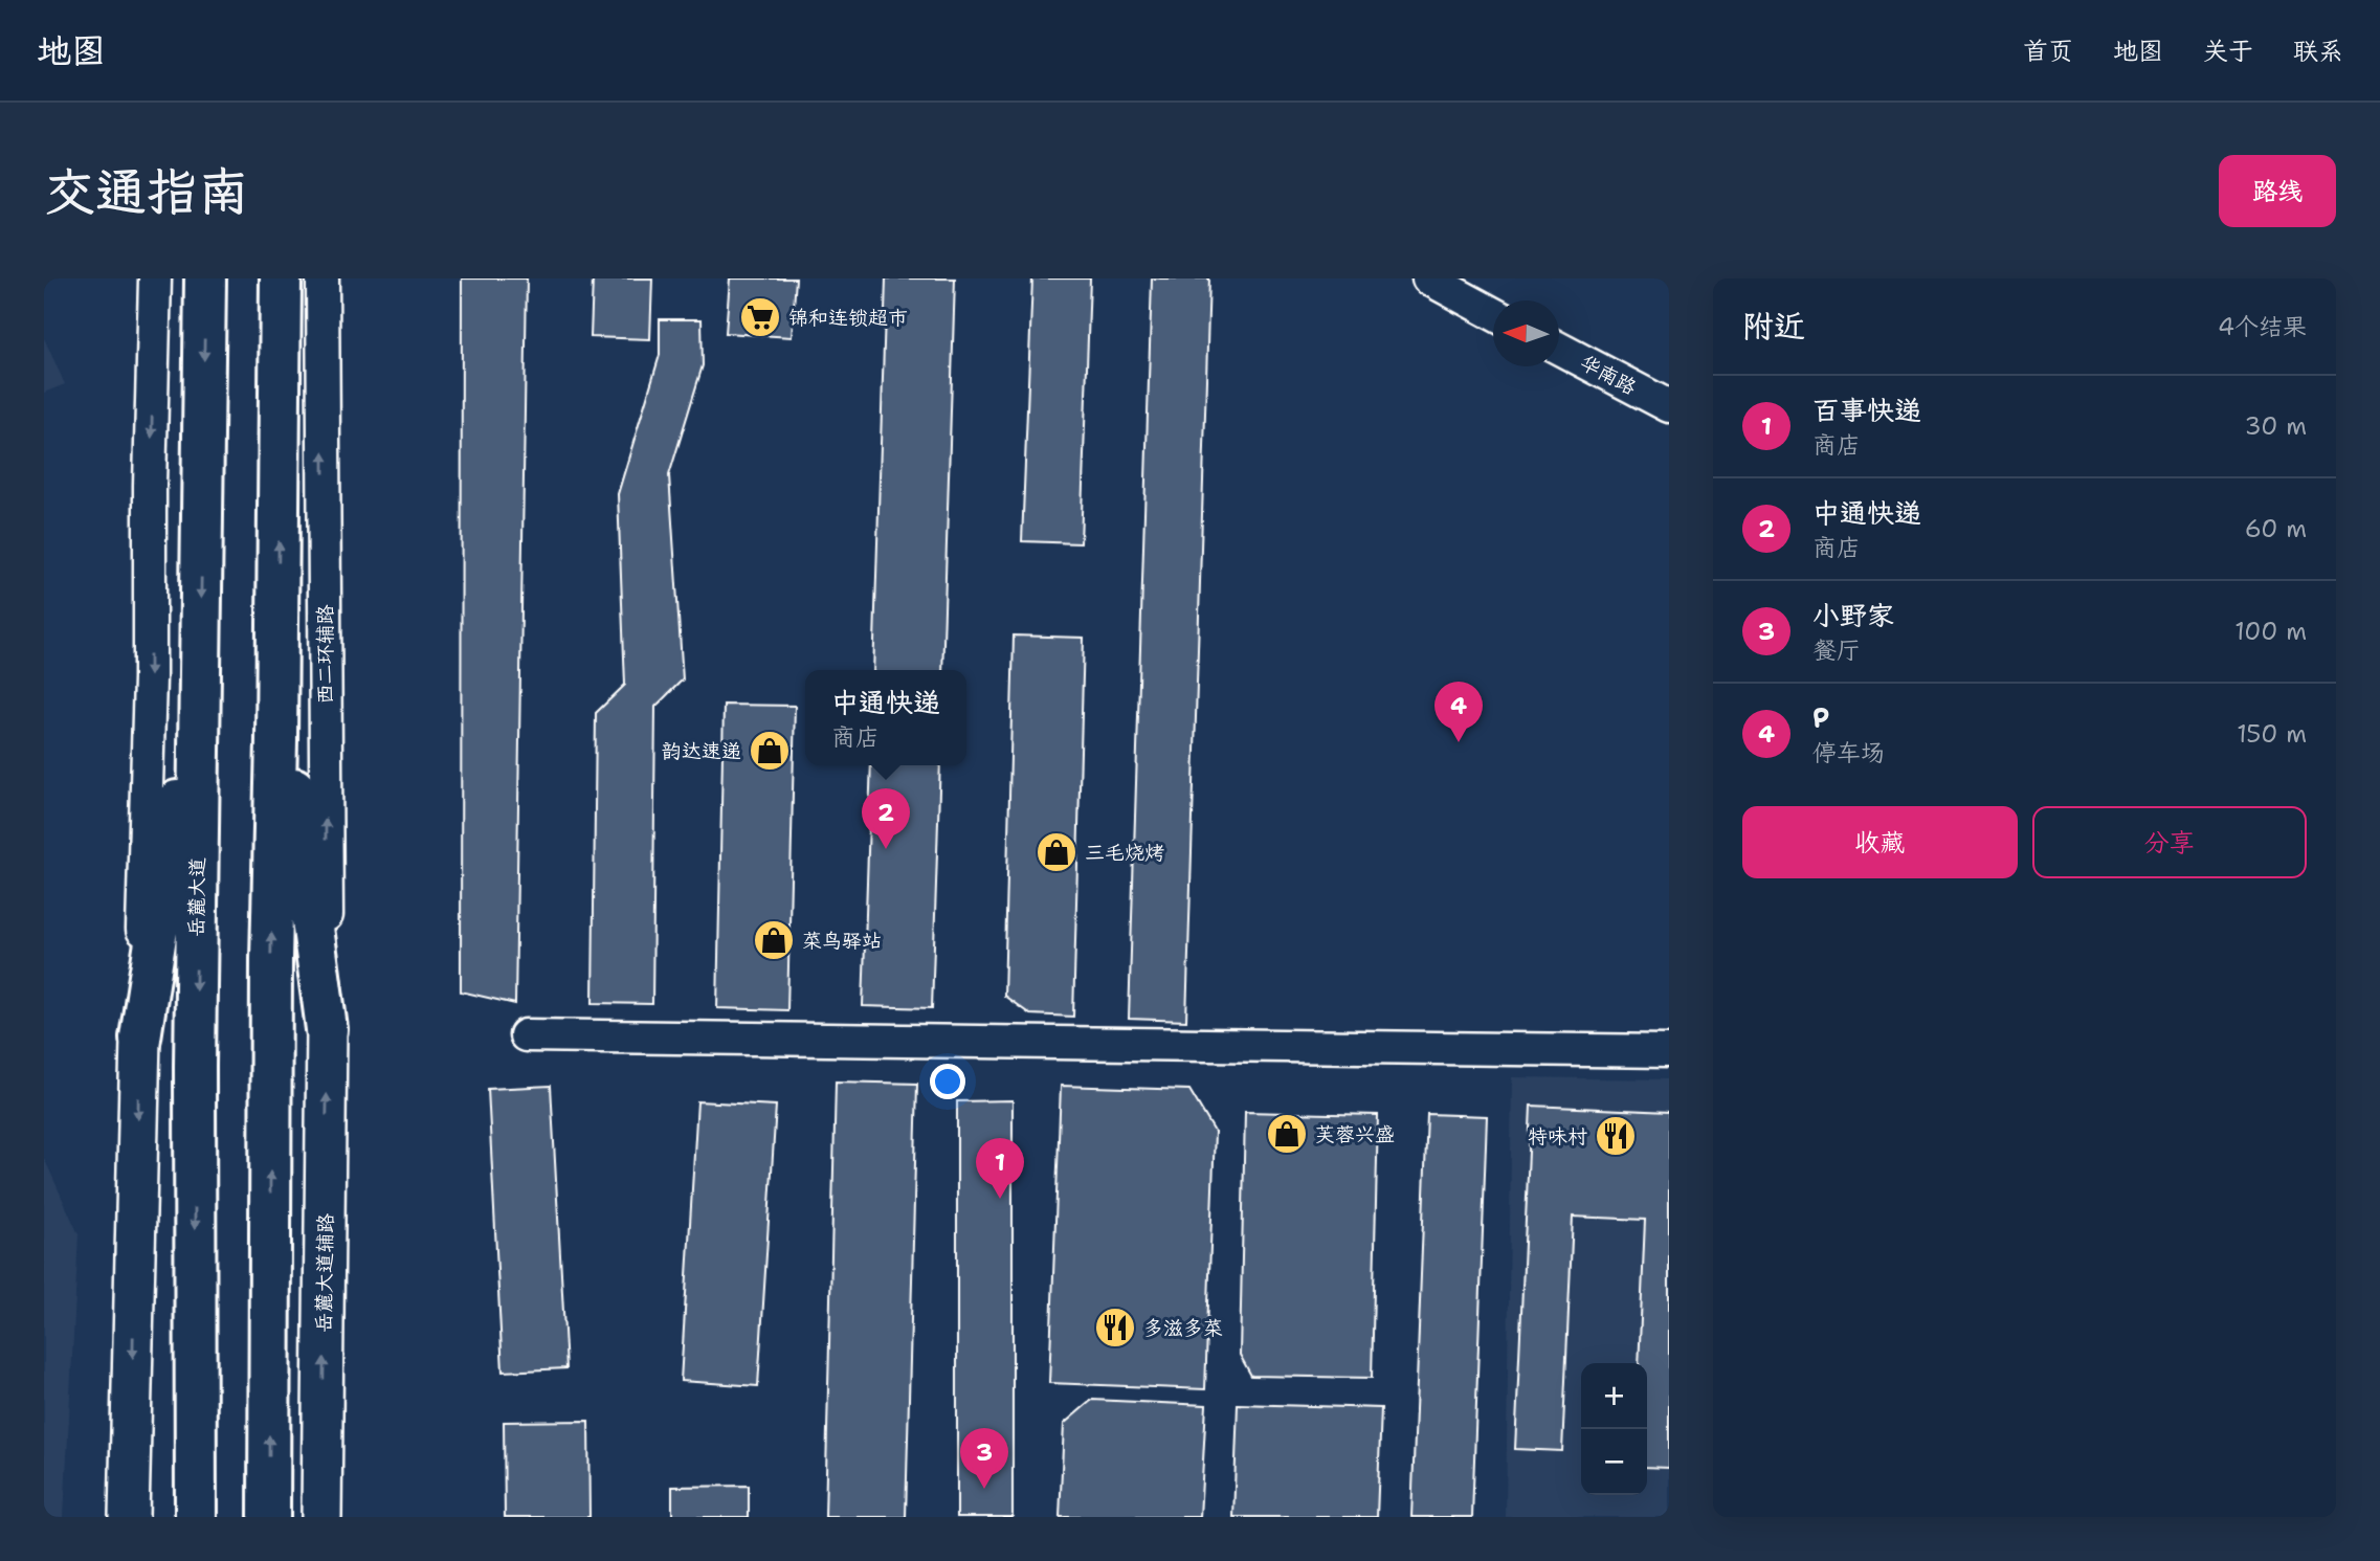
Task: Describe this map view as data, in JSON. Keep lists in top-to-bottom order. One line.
{"streets":{"highway":["岳麓大道"],"main road":["岳麓大道辅路"],"street":["华南路","西二环辅路"]},"crossings":[["西二环辅路","岳麓大道辅路"]],"places":{"supermarket":["锦和连锁超市"],"shop":["韵达速递","三毛烧烤","菜鸟驿站","芙蓉兴盛"],"restaurant":["特味村","多滋多菜"]},"north":"left","page":{"header":"地图","nav":["首页","地图","关于","联系"],"buttons":["路线",["收藏","分享"]],"title":"交通指南","heading":["附近","4个结果"],"list":[{"mark":"1","name":"百事快递","note":"商店","value":"30 m"},{"mark":"2","name":"中通快递","note":"商店","value":"60 m"},{"mark":"3","name":"小野家","note":"餐厅","value":"100 m"},{"mark":"4","name":"P","note":"停车场","value":"150 m"}],"popup":["中通快递","商店"],"pins":["4","2","1","3"],"map_buttons":["+","−"]}}
